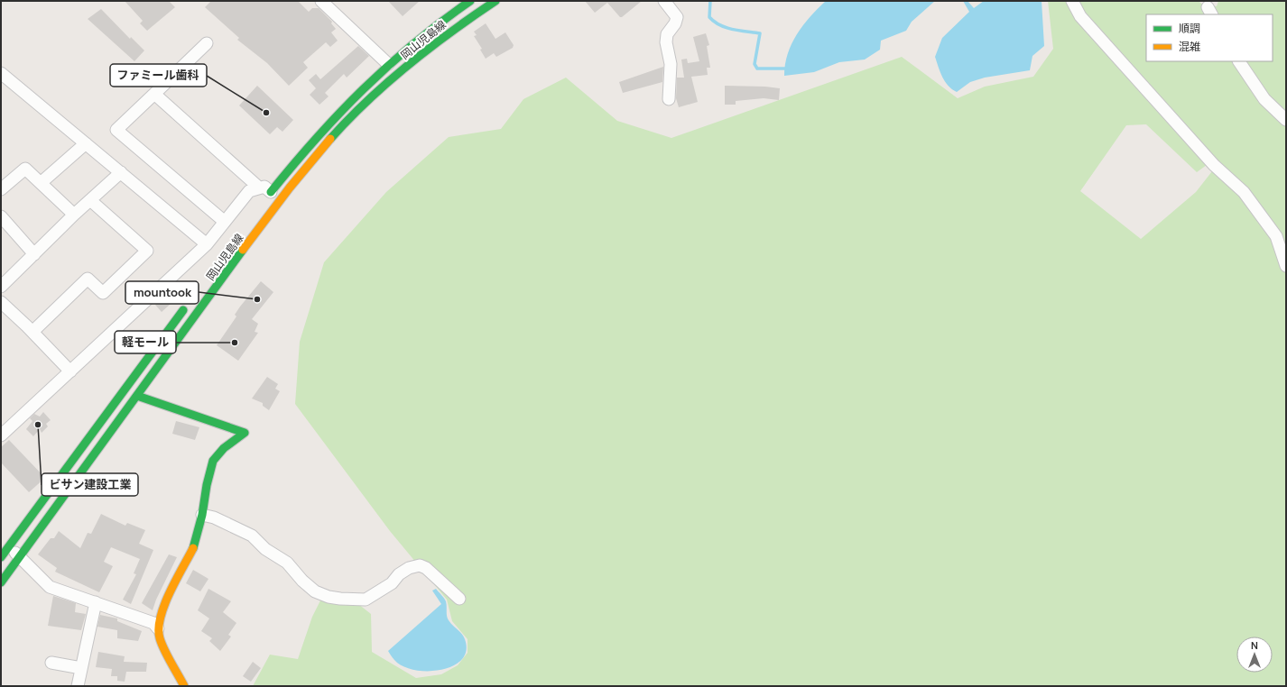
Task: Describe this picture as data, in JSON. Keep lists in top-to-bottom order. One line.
{"streets":{"main road":["岡山児島線"]},"places":["ファミール歯科","mountook","軽モール","ビサン建設工業"],"legend":["順調","混雑"],"north":"top"}
